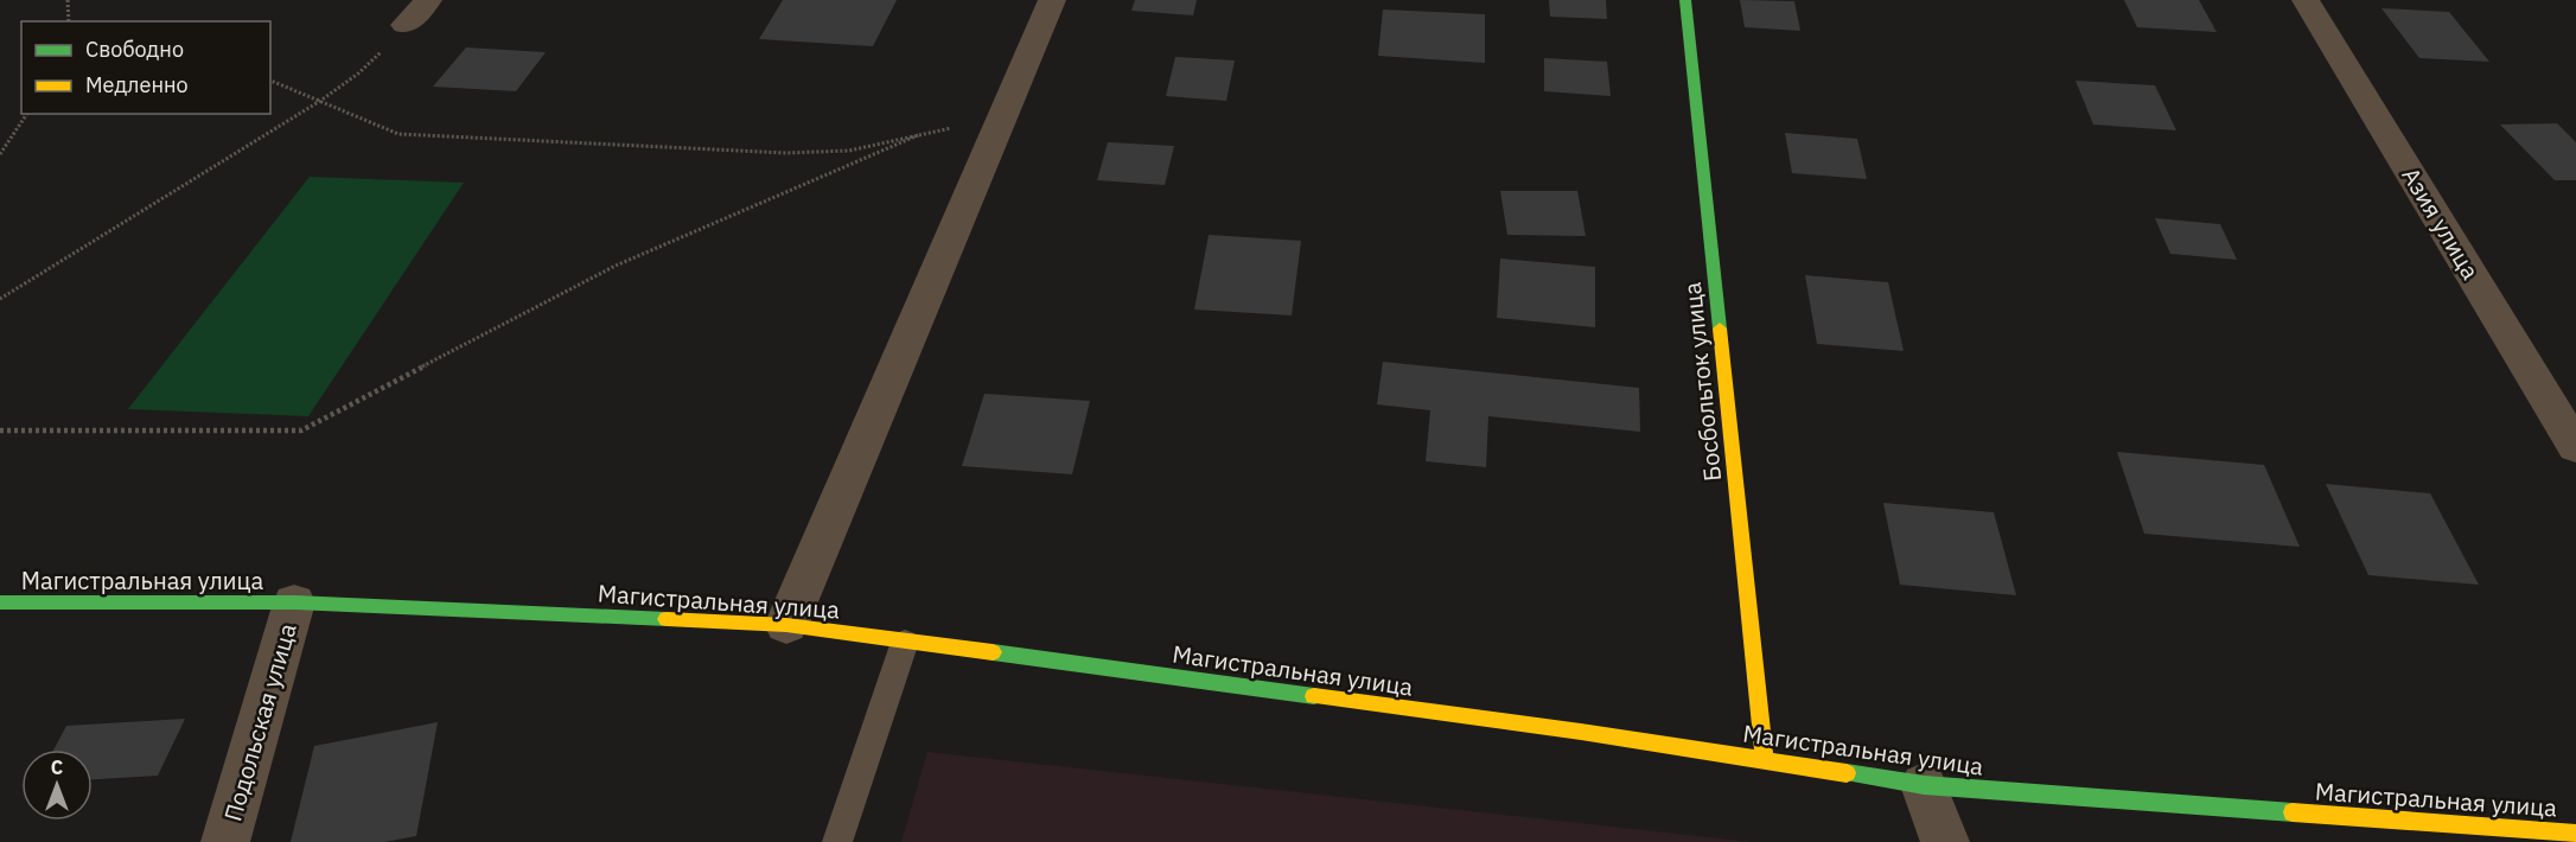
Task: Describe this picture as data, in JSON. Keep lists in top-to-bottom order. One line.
{"streets":{"street":["Азия улица","Босбольток улица","Магистральная улица","Подольская улица"]},"crossings":[["Босбольток улица","Магистральная улица"],["Магистральная улица","Подольская улица"]],"legend":["Свободно","Медленно"],"north":"top"}
